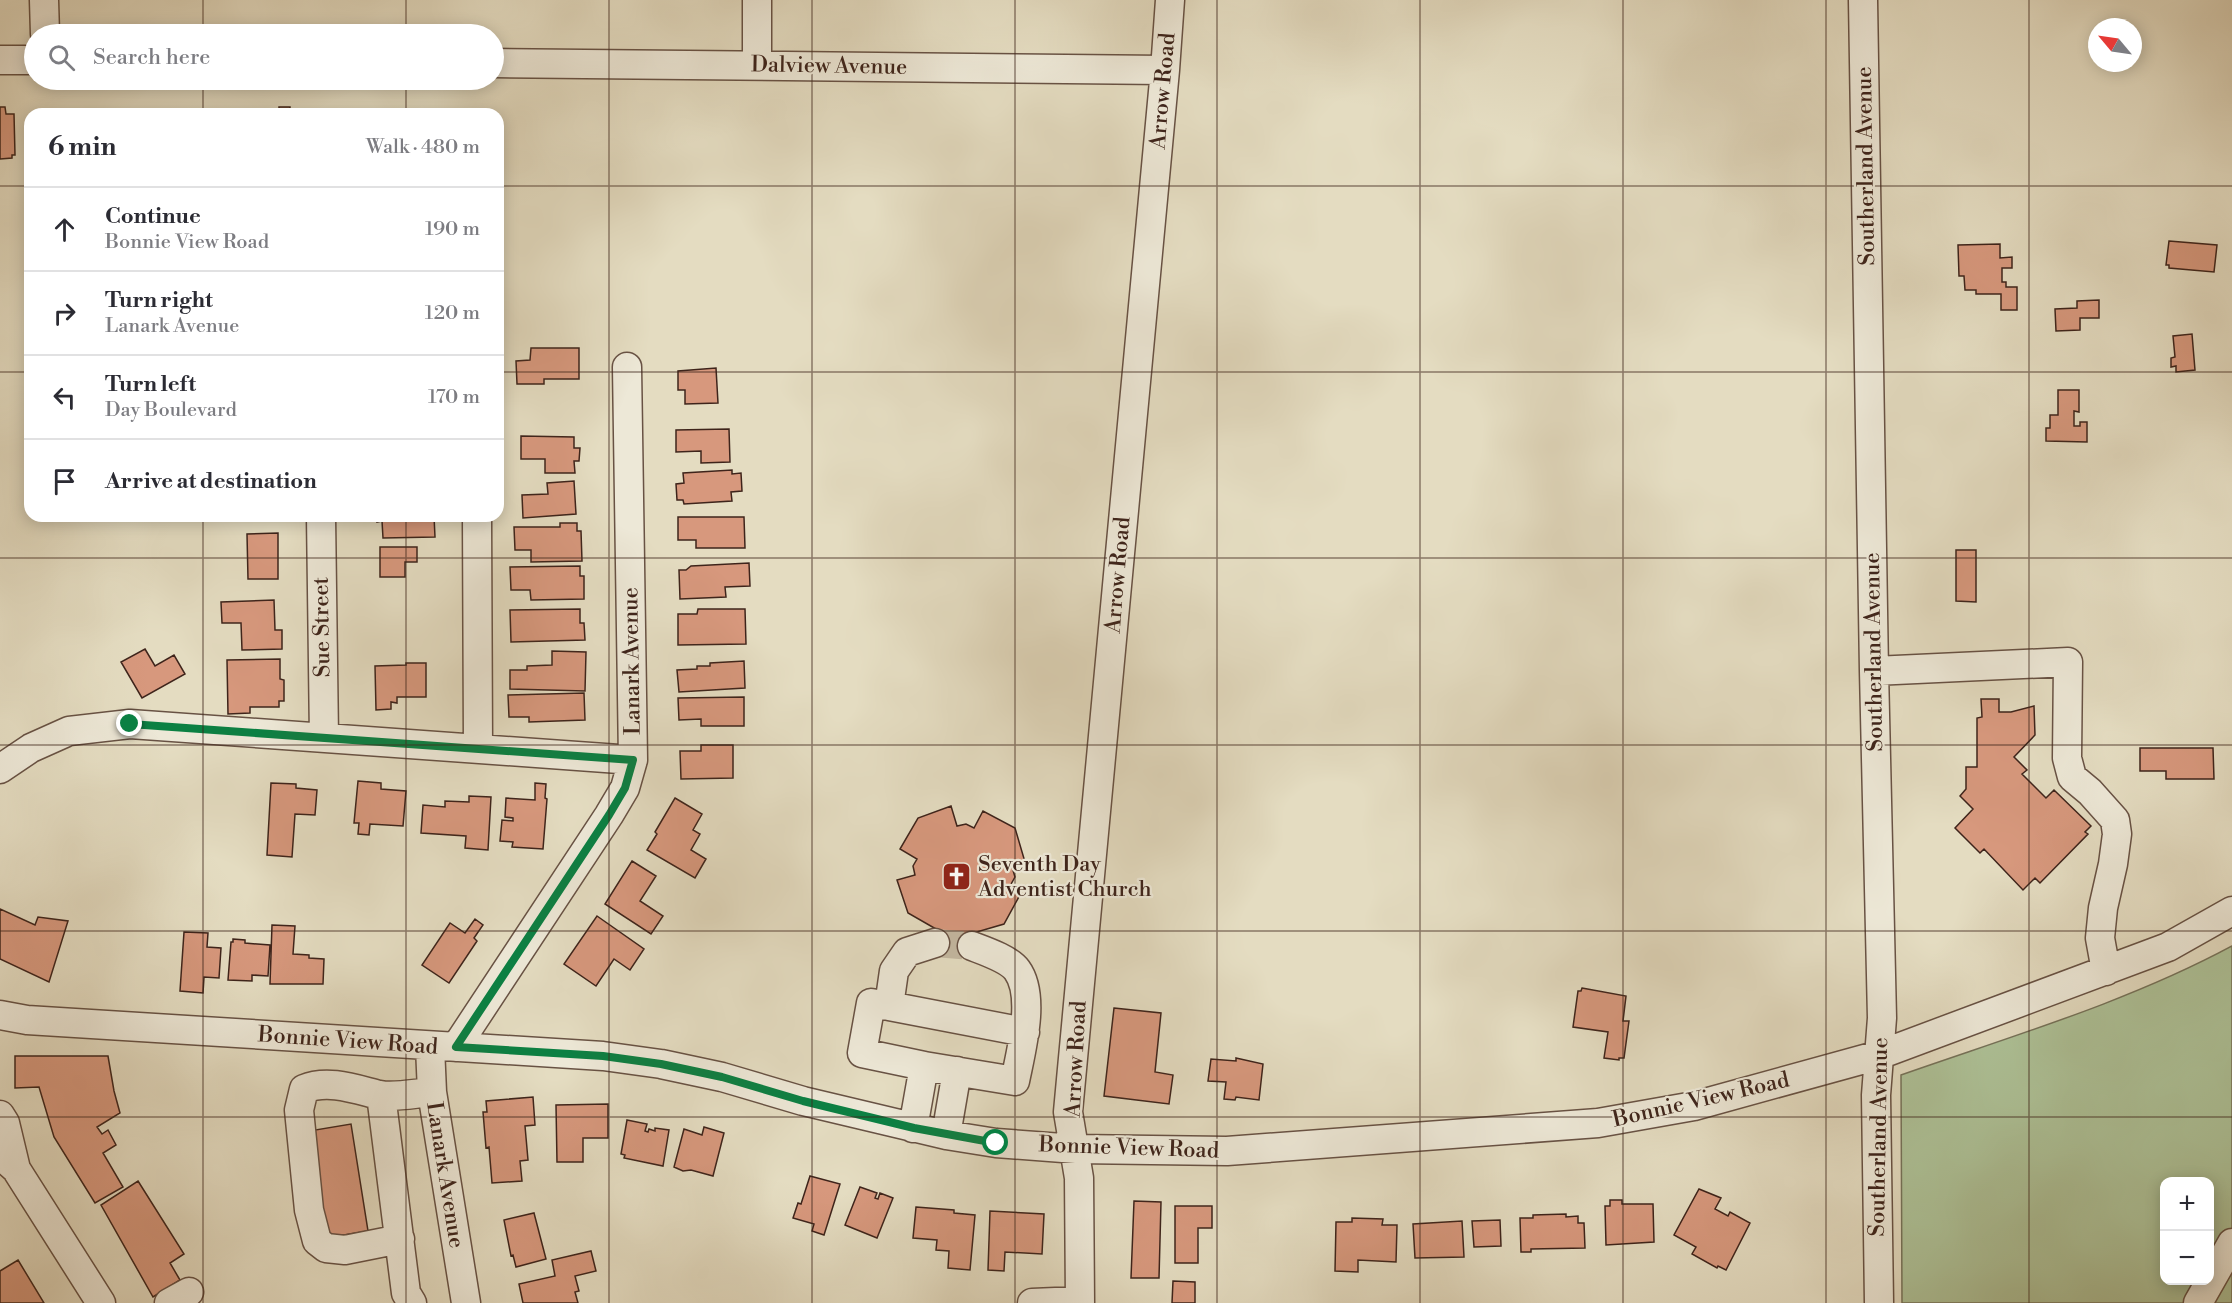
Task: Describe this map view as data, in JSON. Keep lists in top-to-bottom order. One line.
{"streets":{"street":["Dalview Avenue","Arrow Road","Southerland Avenue","Sue Street","Lanark Avenue","Bonnie View Road"]},"crossings":[["Dalview Avenue","Arrow Road"],["Arrow Road","Bonnie View Road"],["Southerland Avenue","Bonnie View Road"],["Lanark Avenue","Bonnie View Road"]],"places":{"church":["Seventh Day Adventist Church"]},"north":"top left","page":{"search":"Search here","heading":["6 min","Walk · 480 m"],"list":[["Continue","Bonnie View Road","190 m"],["Turn right","Lanark Avenue","120 m"],["Turn left","Day Boulevard","170 m"],"Arrive at destination"],"map_buttons":["+","−"]}}
